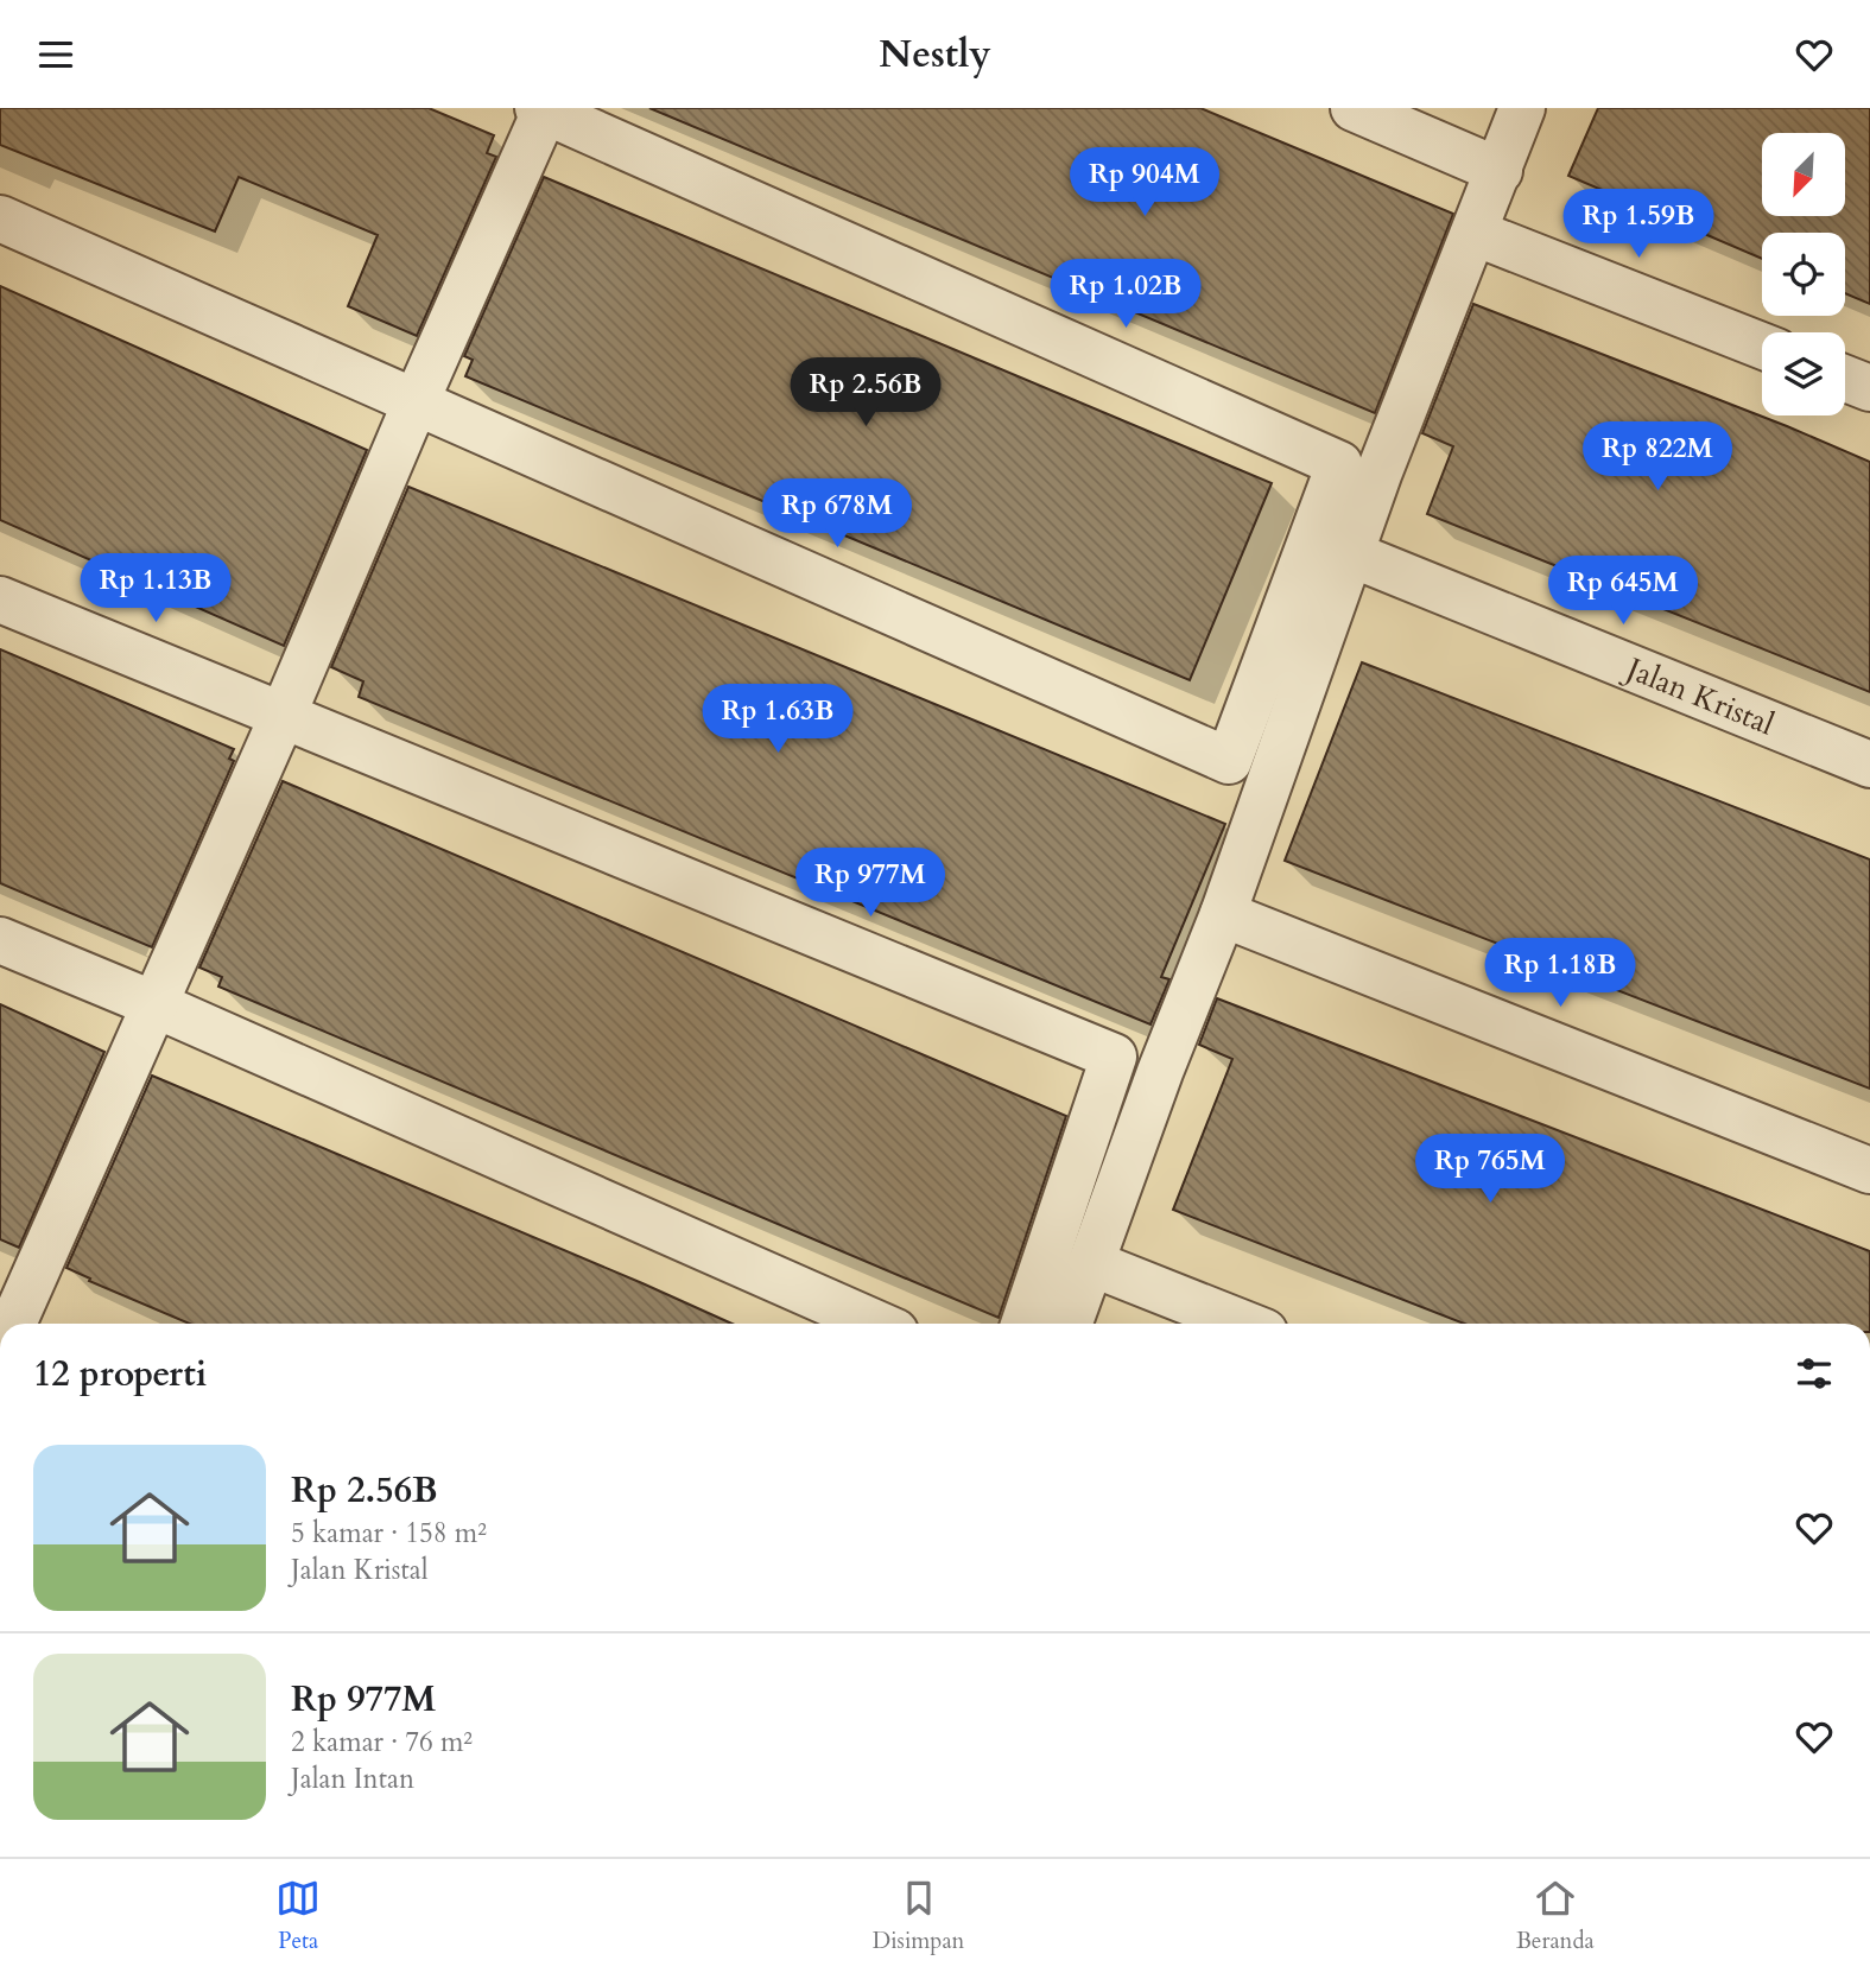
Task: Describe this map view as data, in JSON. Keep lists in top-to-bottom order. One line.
{"streets":{"street":["Jalan Kristal"]},"north":"bottom left","page":{"header":"Nestly","price":["Rp 904M","Rp 1.59B","Rp 1.02B","Rp 2.56B","Rp 822M","Rp 678M","Rp 1.13B","Rp 645M","Rp 1.63B","Rp 977M","Rp 1.18B","Rp 765M"],"heading":"12 properti","list":[{"name":"Rp 2.56B","note":"5 kamar · 158 m² · Jalan Kristal"},{"name":"Rp 977M","note":"2 kamar · 76 m² · Jalan Intan"}],"tabs":["Peta","Disimpan","Beranda"]}}
